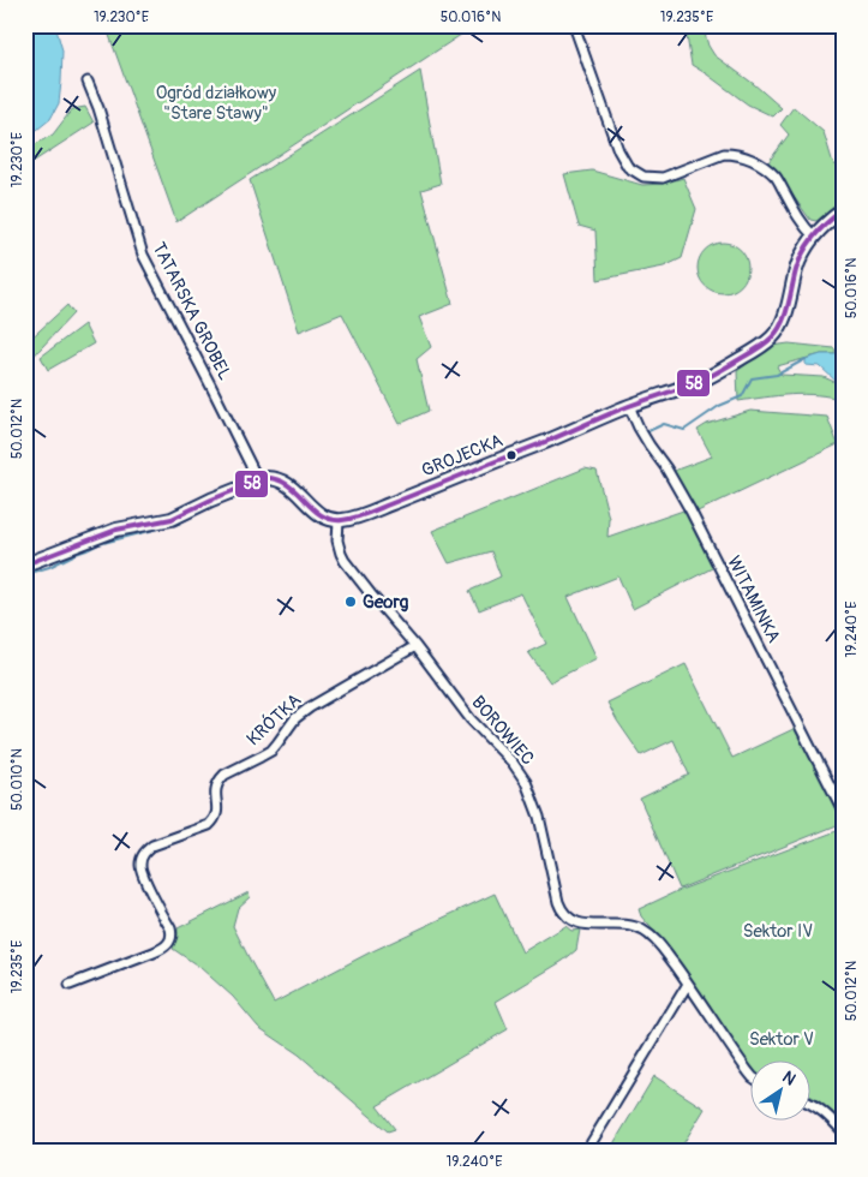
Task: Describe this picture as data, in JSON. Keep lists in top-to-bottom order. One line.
{"streets":{"street":["TATARSKA GROBEL","GROJECKA","WITAMINKA","KRÓTKA","BOROWIEC"]},"crossings":[["GROJECKA","WITAMINKA"],["GROJECKA","BOROWIEC"],["KRÓTKA","BOROWIEC"]],"parks":["Ogród działkowy \"Stare Stawy\"","Sektor IV","Sektor V"],"places":["Georg"],"lines":["transit line 58"],"north":"top right","coordinates":["19.230°E","50.016°N","19.235°E","50.012°N","19.240°E","50.010°N"]}
